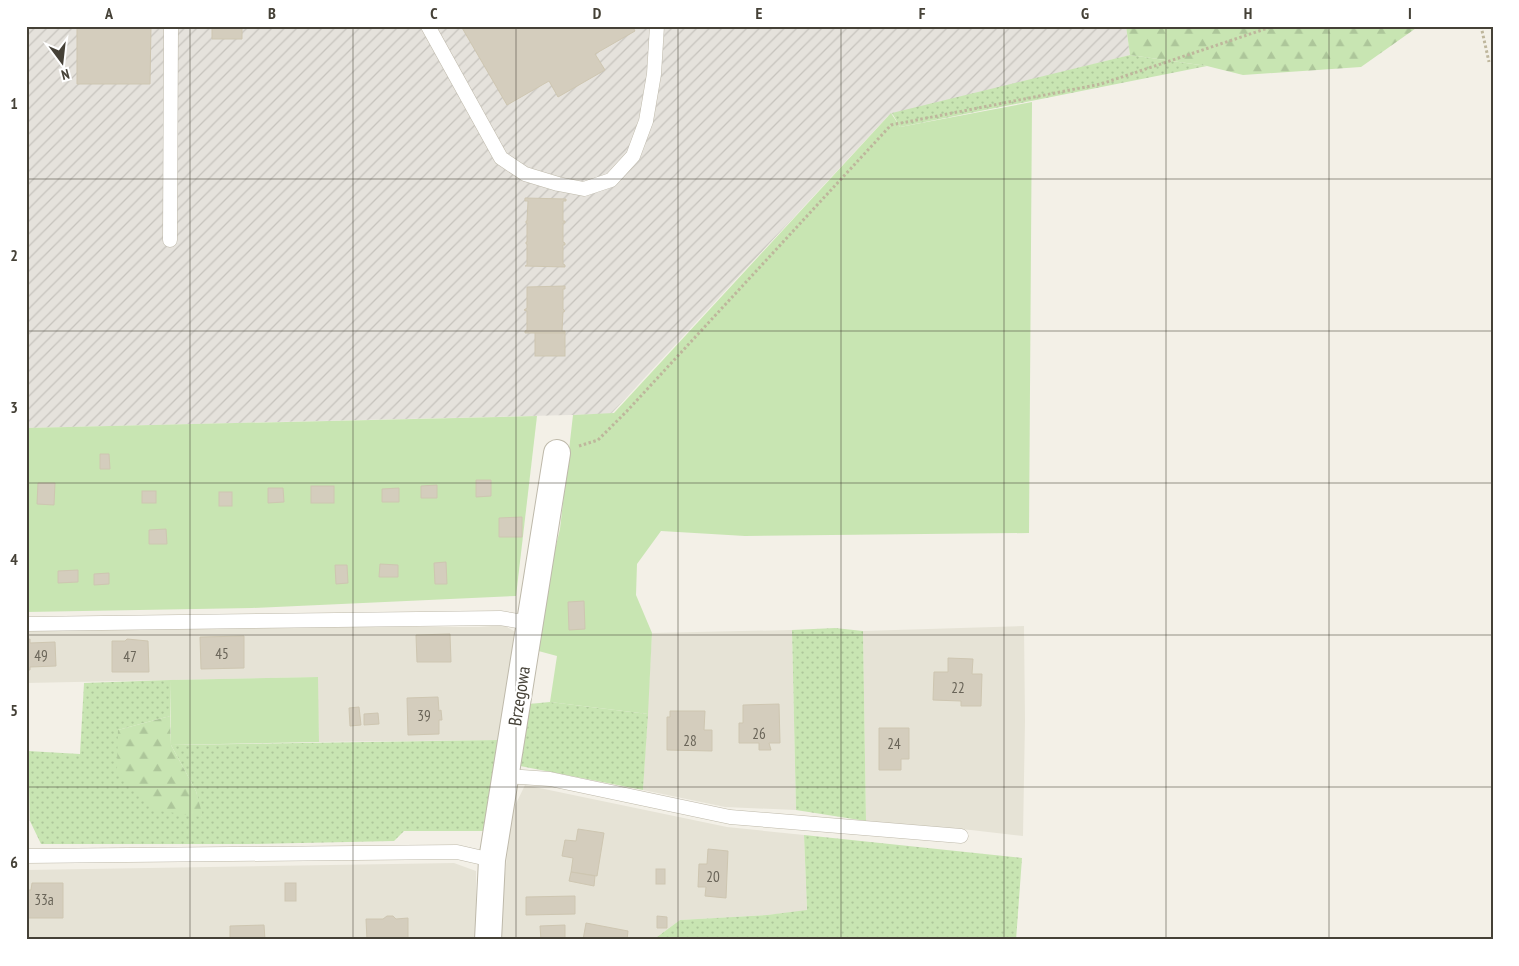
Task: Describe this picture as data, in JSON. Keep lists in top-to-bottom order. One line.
{"streets":{"street":["Brzegowa"]},"house_numbers":["45","49","47","22","39","26","28","24","20","33a"],"north":"bottom","grid":{"columns":["A","B","C","D","E","F","G","H","I"],"rows":["1","2","3","4","5","6"]}}
